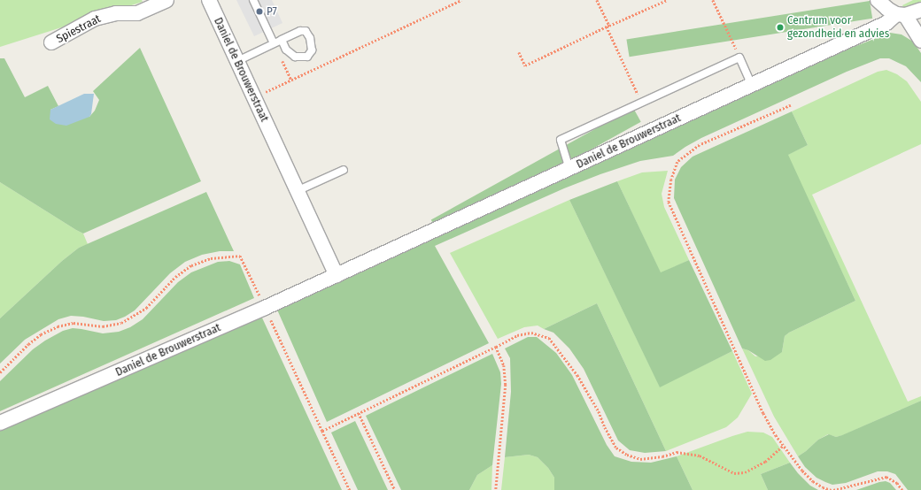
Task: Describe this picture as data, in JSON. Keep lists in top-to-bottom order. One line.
{"streets":{"street":["Spiestraat","Daniel de Brouwerstraat"]},"places":["P7","Centrum voor gezondheid en advies"]}
